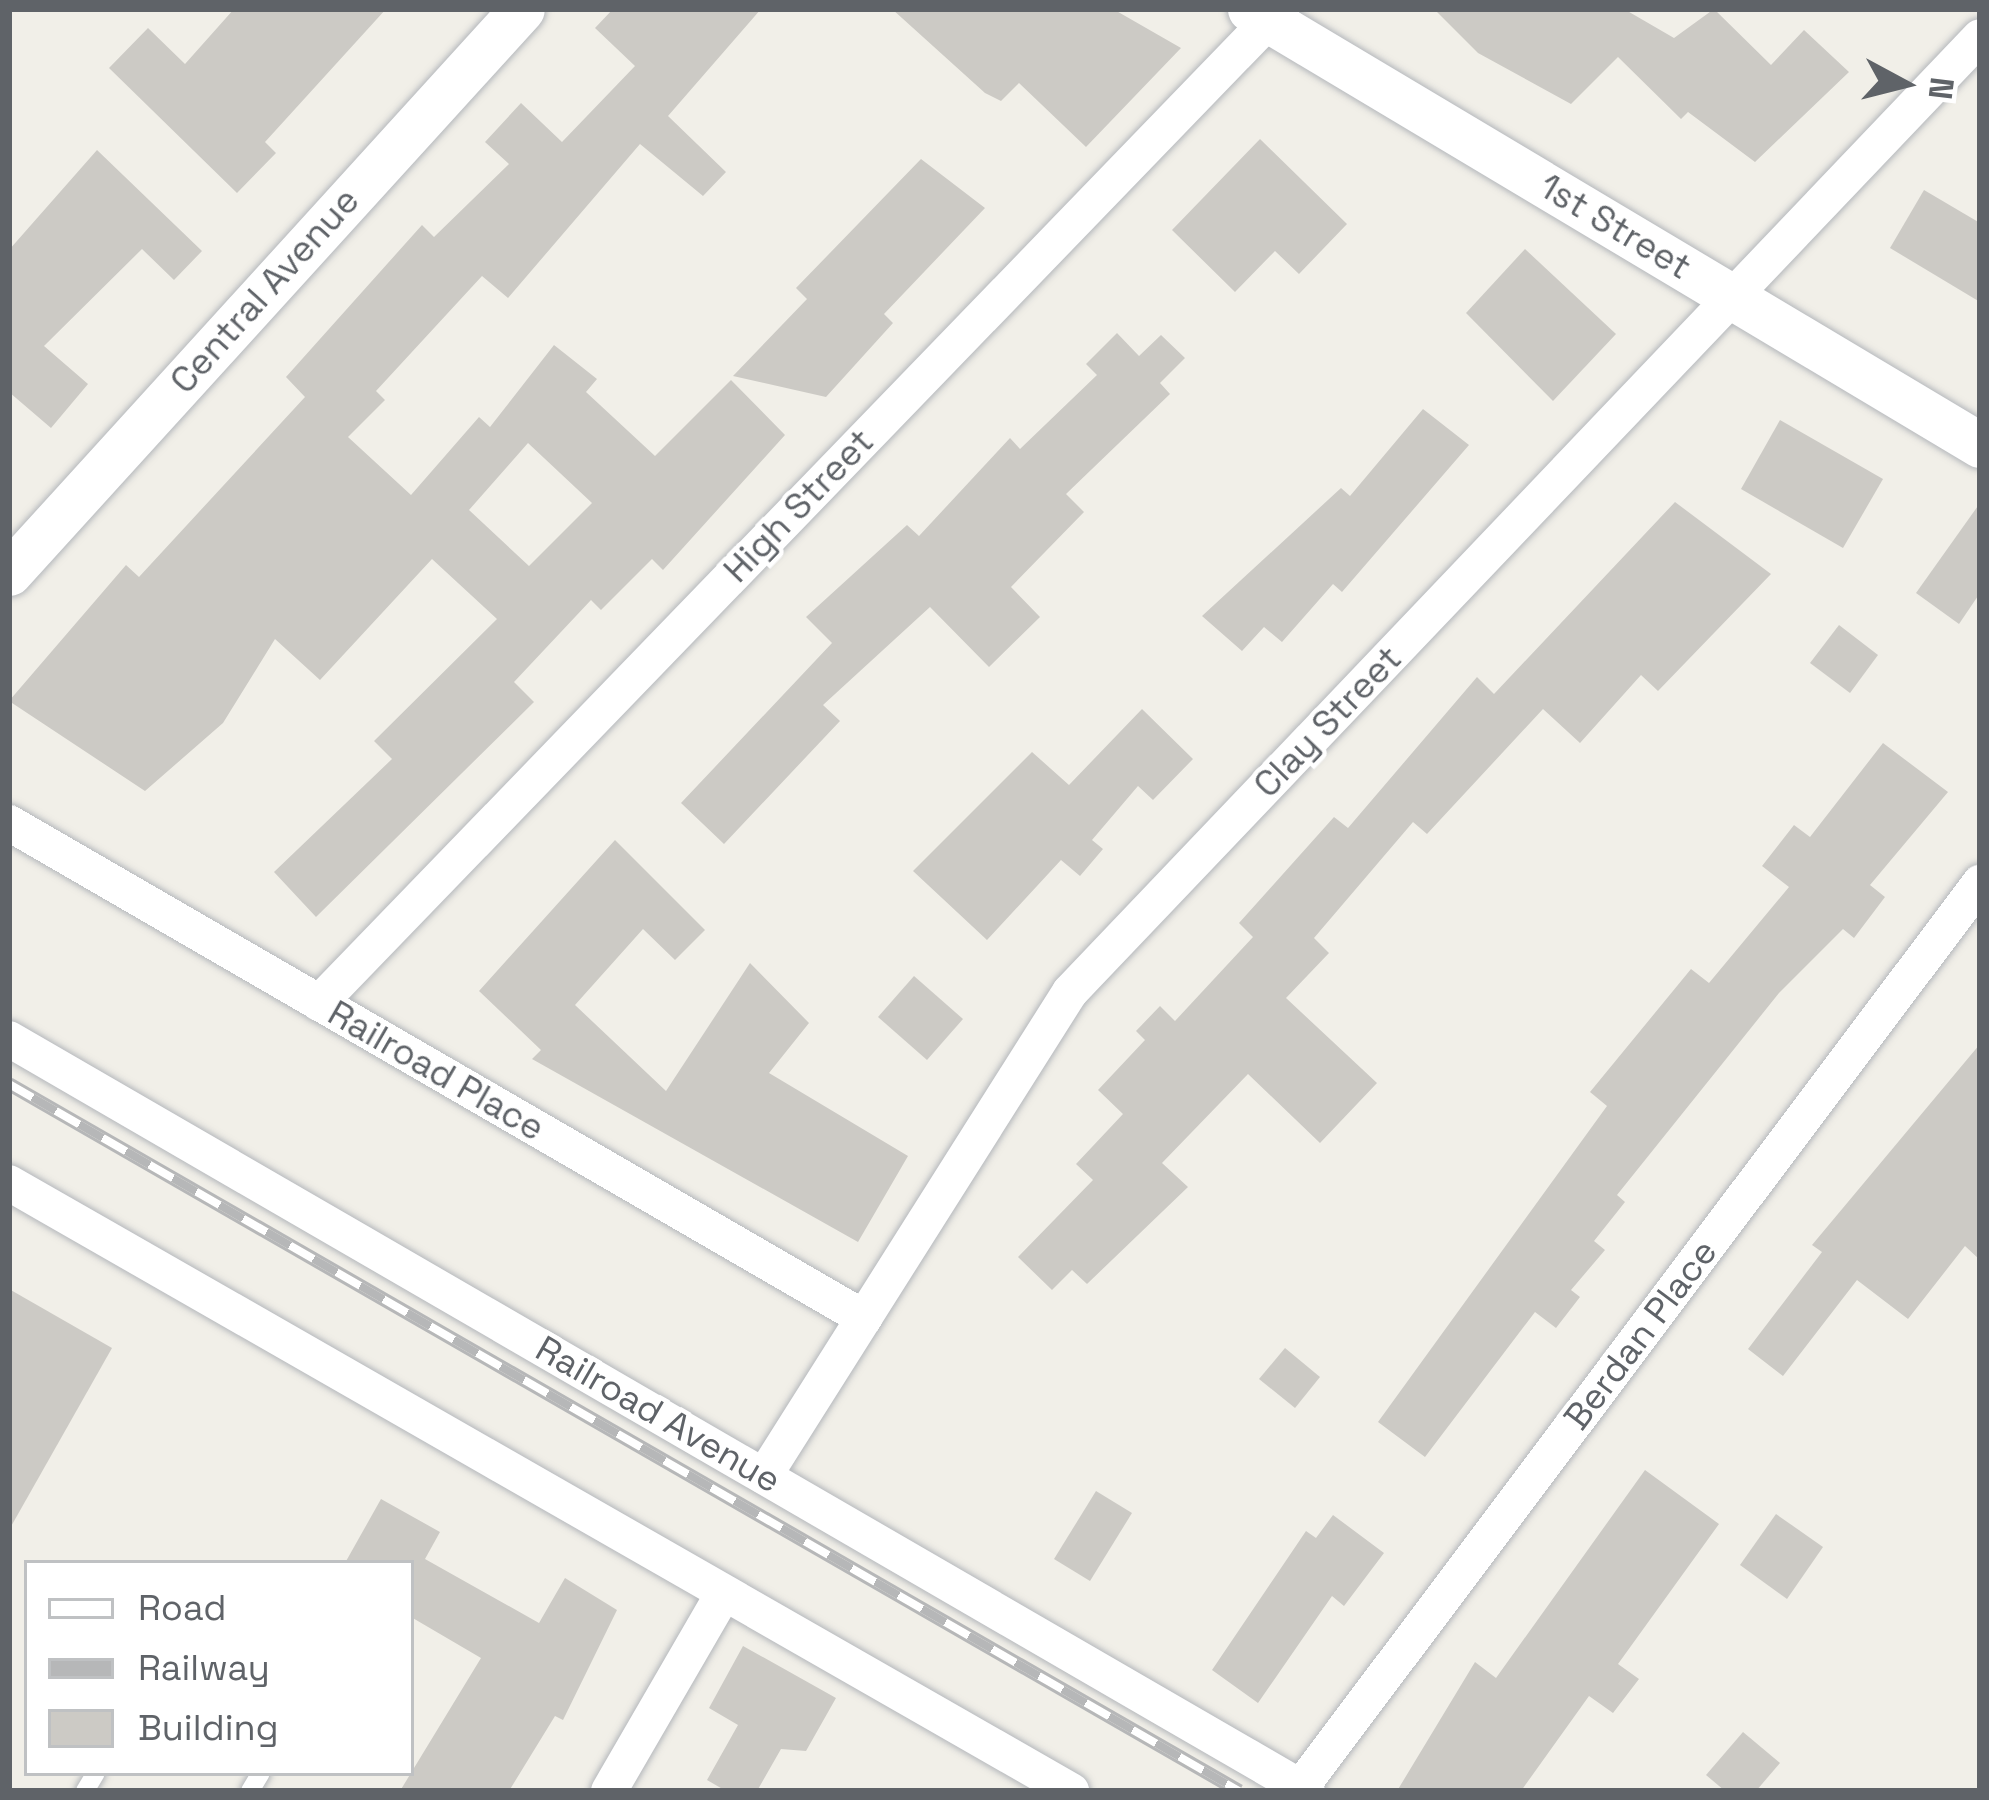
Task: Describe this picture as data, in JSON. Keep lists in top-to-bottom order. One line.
{"streets":{"street":["1st Street","Central Avenue","High Street","Clay Street","Railroad Place","Berdan Place","Railroad Avenue"]},"crossings":[["1st Street","High Street"],["1st Street","Clay Street"],["High Street","Railroad Place"],["Clay Street","Railroad Place"],["Clay Street","Railroad Avenue"],["Berdan Place","Railroad Avenue"]],"legend":["Road","Railway","Building"],"north":"right"}
